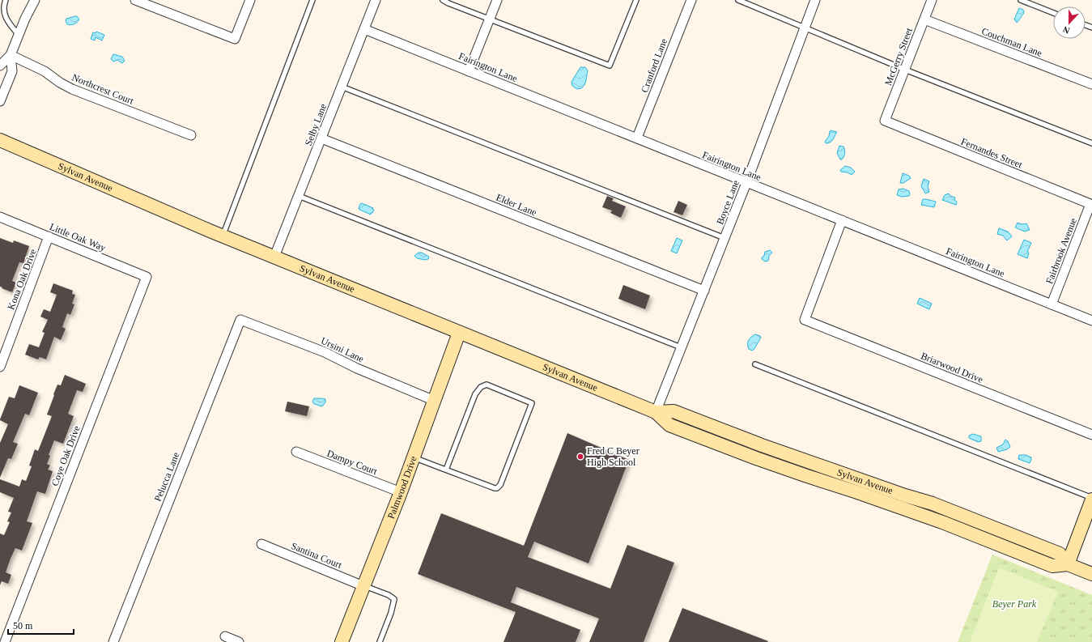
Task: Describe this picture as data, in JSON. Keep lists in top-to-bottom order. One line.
{"streets":{"main road":["Sylvan Avenue","Palmwood Drive"],"street":["Couchman Lane","McGerry Street","Cranford Lane","Fairington Lane","Northcrest Court","Selby Lane","Fernandes Street","Boyce Lane","Elder Lane","Little Oak Way","Fairbrook Avenue","Kona Oak Drive","Ursini Lane","Briarwood Drive","Coye Oak Drive","Dampy Court","Pelucca Lane","Santina Court"]},"crossings":[["Couchman Lane","McGerry Street"],["McGerry Street","Fernandes Street"],["Cranford Lane","Fairington Lane"],["Fairington Lane","Selby Lane"],["Fairington Lane","Boyce Lane"],["Fairington Lane","Fairbrook Avenue"],["Fairington Lane","Briarwood Drive"],["Selby Lane","Sylvan Avenue"],["Selby Lane","Elder Lane"],["Fernandes Street","Fairbrook Avenue"],["Sylvan Avenue","Boyce Lane"],["Sylvan Avenue","Palmwood Drive"],["Boyce Lane","Elder Lane"],["Little Oak Way","Kona Oak Drive"],["Little Oak Way","Coye Oak Drive"],["Ursini Lane","Pelucca Lane"],["Ursini Lane","Palmwood Drive"],["Dampy Court","Palmwood Drive"],["Palmwood Drive","Santina Court"]],"parks":["Beyer Park"],"places":["Fred C Beyer High School"],"scale_bar":"50 m","north":"bottom"}
